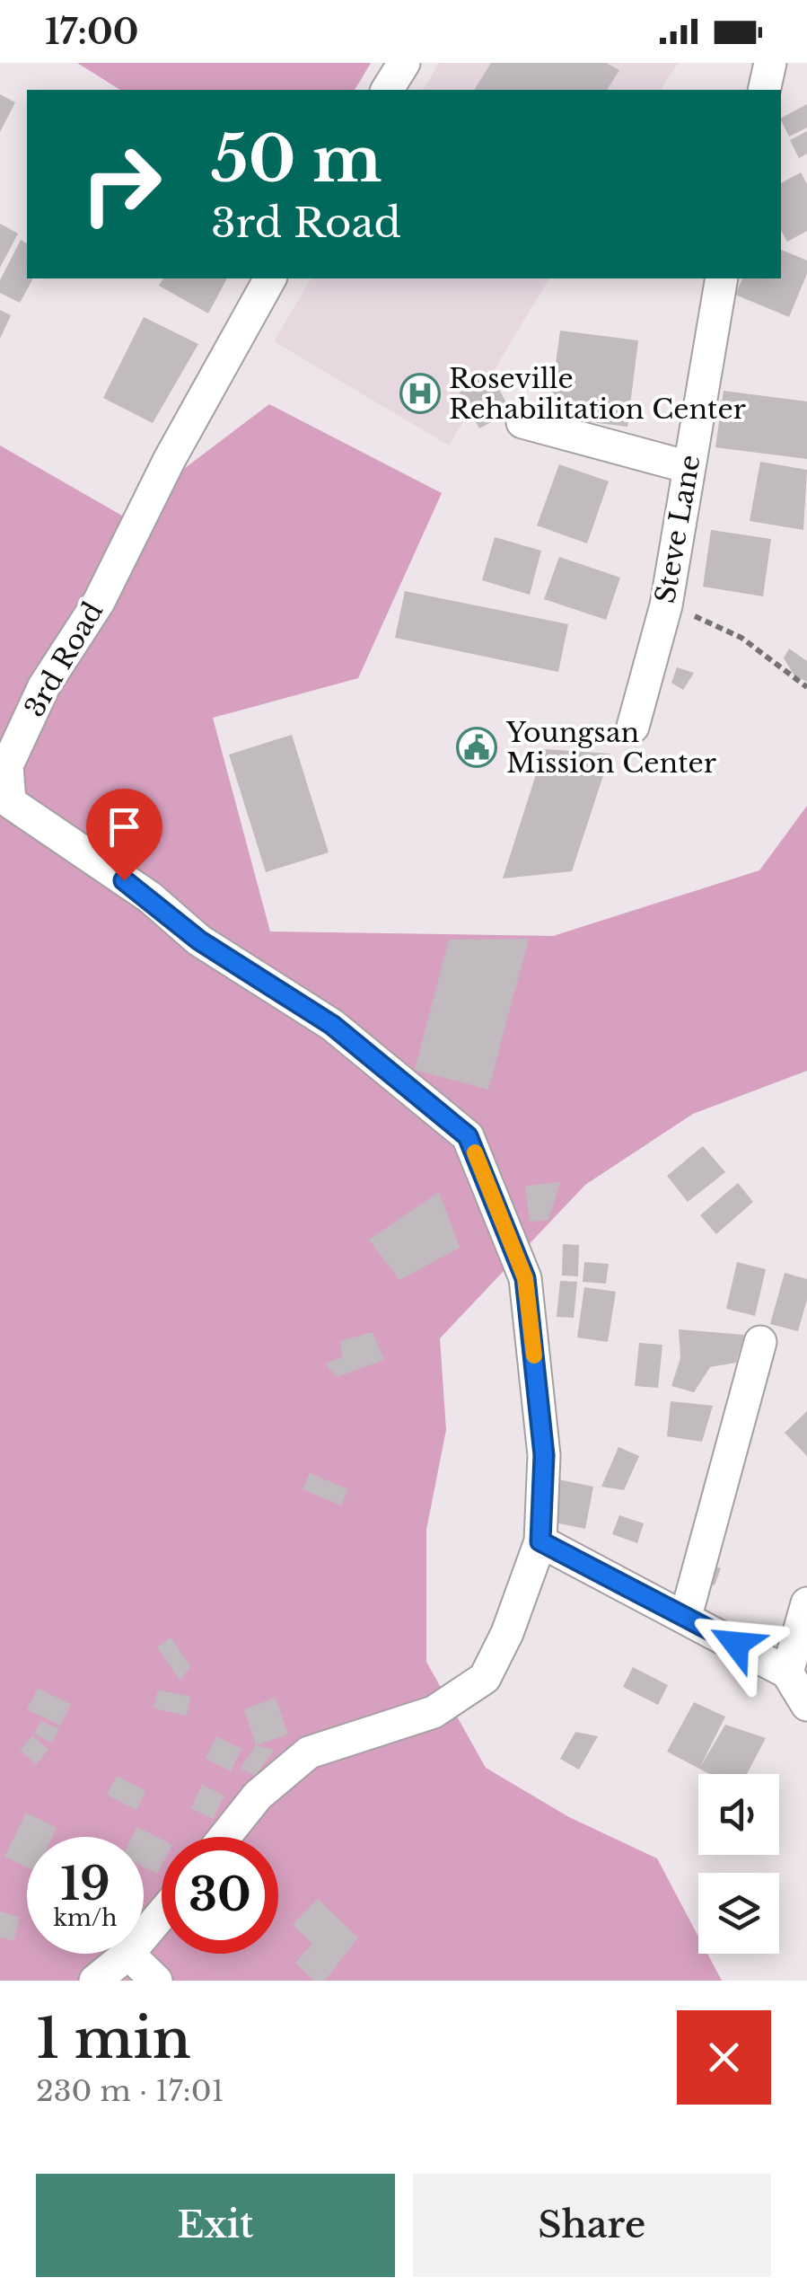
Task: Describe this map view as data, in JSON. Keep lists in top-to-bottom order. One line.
{"streets":{"street":["Steve Lane","3rd Road"]},"places":{"hospital":["Roseville Rehabilitation Center"],"public building":["Youngsan Mission Center"]},"page":{"status":"17:00","turn":["50 m","3rd Road"],"speed":"19 km/h","limit":"30","heading":["1 min","230 m · 17:01"],"buttons":["Exit","Share"]}}
